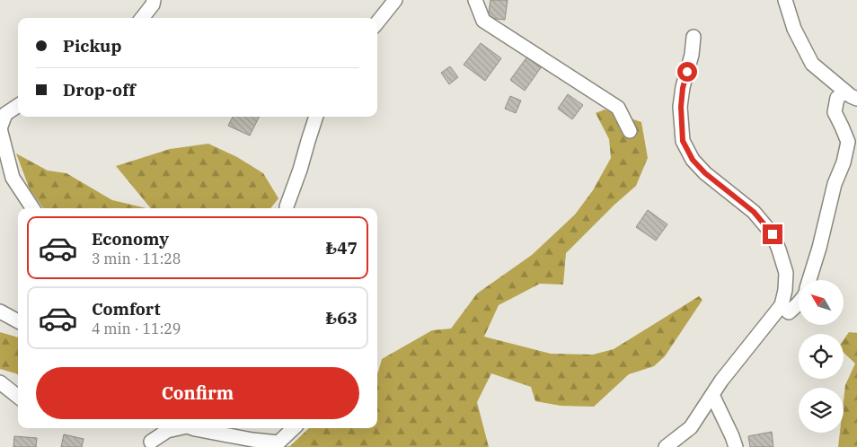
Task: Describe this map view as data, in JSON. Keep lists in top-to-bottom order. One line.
{"north":"top left","page":{"banner":["Pickup","Drop-off"],"list":[{"name":"Economy","note":"3 min · 11:28","value":"₺47"},{"name":"Comfort","note":"4 min · 11:29","value":"₺63"}],"buttons":"Confirm"}}
